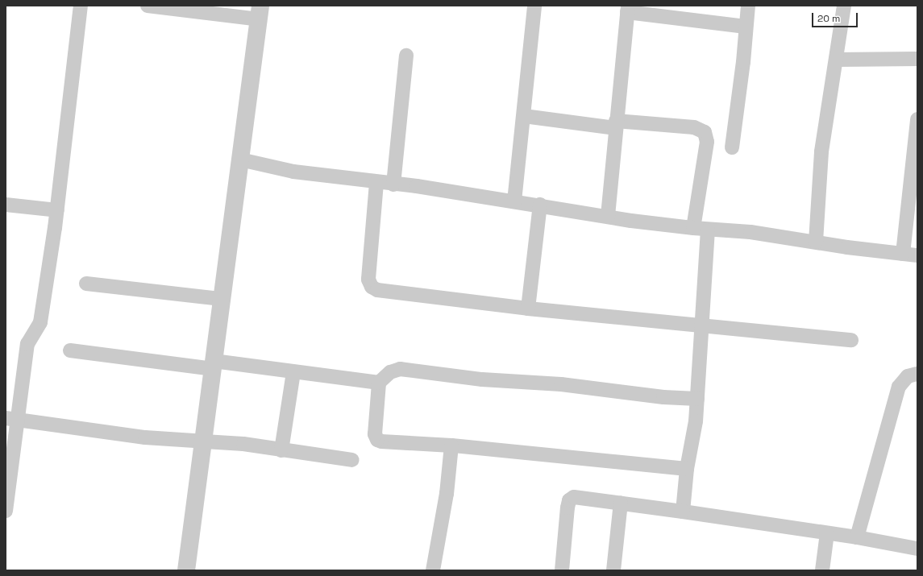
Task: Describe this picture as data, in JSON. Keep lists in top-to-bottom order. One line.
{"scale_bar":"20 m"}
